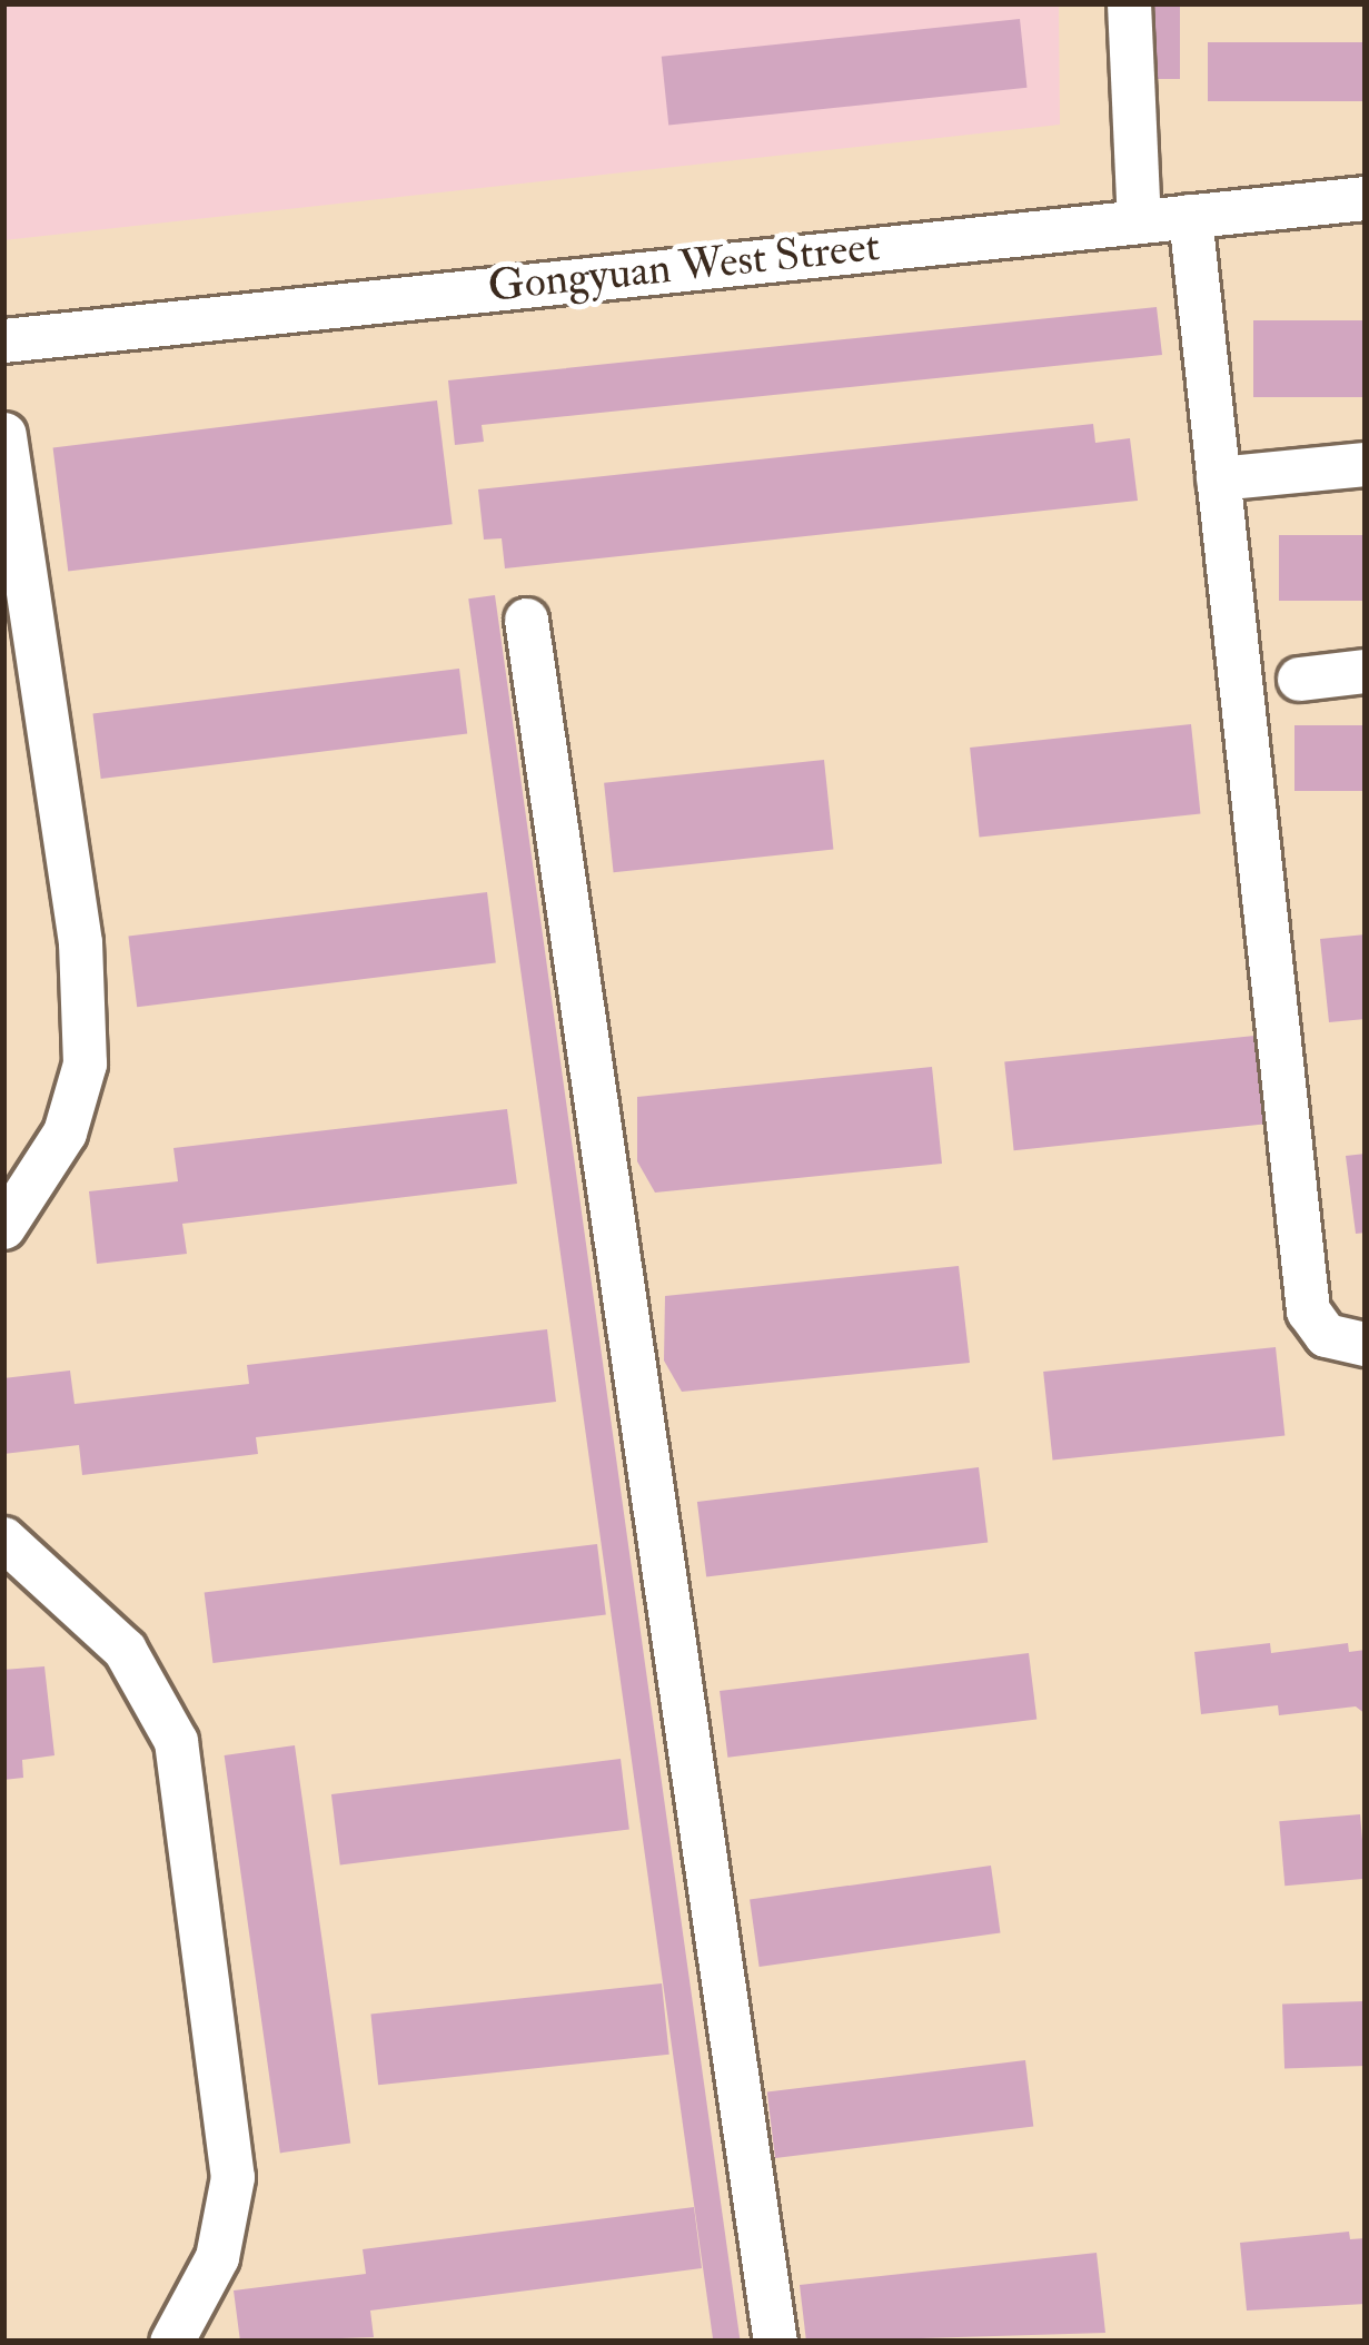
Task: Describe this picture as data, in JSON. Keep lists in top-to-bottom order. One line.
{"streets":{"street":["Gongyuan West Street"]}}
